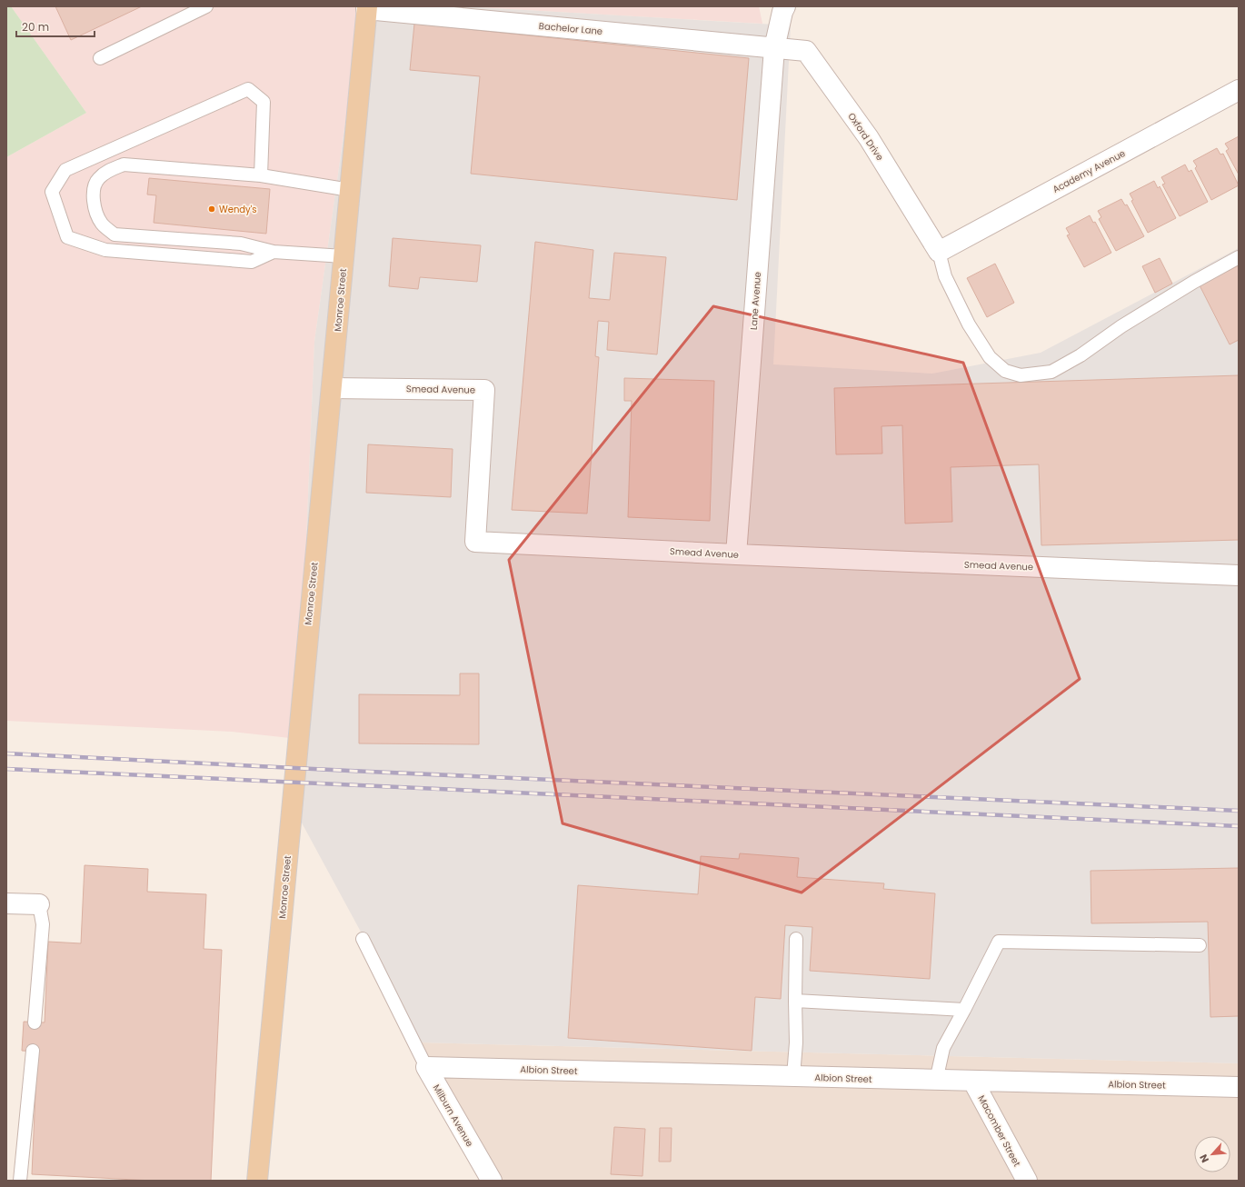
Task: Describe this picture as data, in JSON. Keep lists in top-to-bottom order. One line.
{"streets":{"main road":["Monroe Street"],"street":["Bachelor Lane","Oxford Drive","Academy Avenue","Lane Avenue","Smead Avenue","Albion Street","Milburn Avenue","Macomber Street"]},"crossings":[["Bachelor Lane","Oxford Drive"],["Bachelor Lane","Monroe Street"],["Bachelor Lane","Lane Avenue"],["Oxford Drive","Academy Avenue"],["Oxford Drive","Lane Avenue"],["Monroe Street","Smead Avenue"],["Lane Avenue","Smead Avenue"],["Albion Street","Milburn Avenue"],["Albion Street","Macomber Street"]],"places":["Wendy's"],"scale_bar":"20 m","north":"bottom left"}
